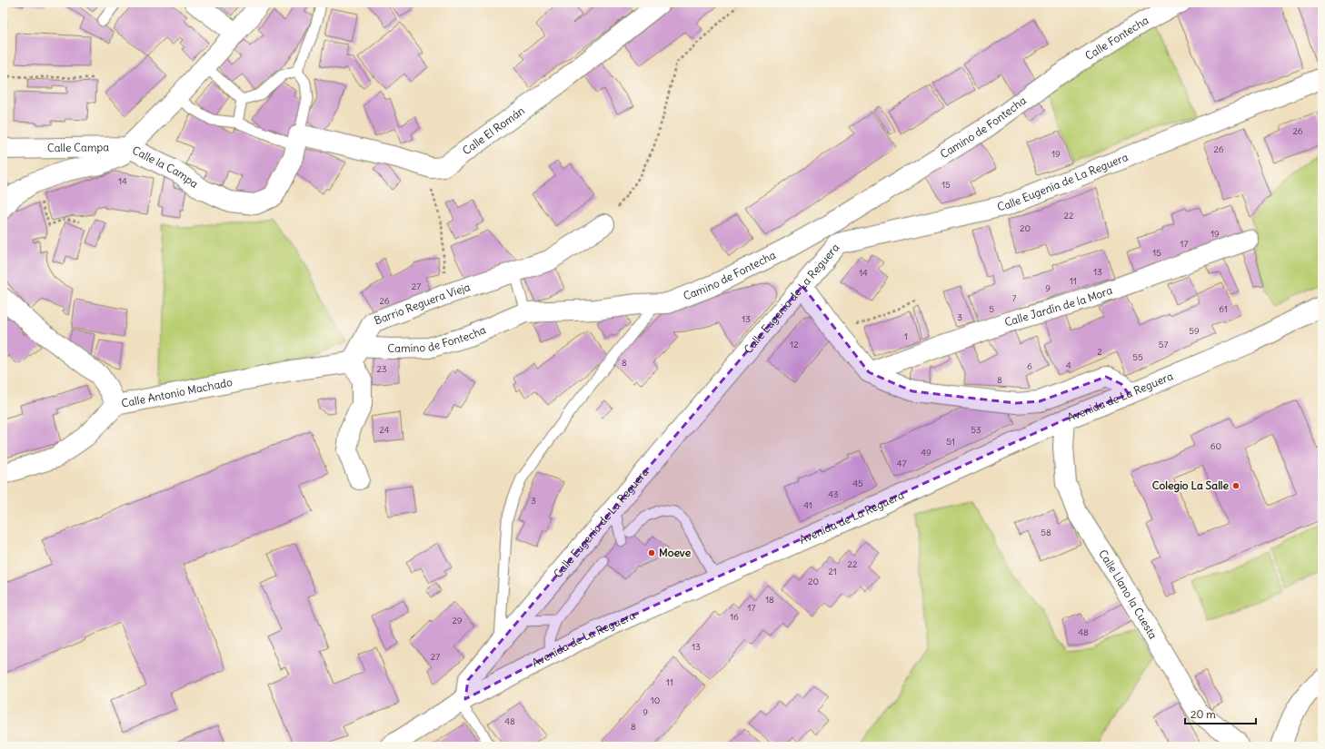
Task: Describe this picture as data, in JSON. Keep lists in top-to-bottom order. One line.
{"streets":{"street":["Calle Fontecha","Camino de Fontecha","Calle El Román","Calle Campa","Calle la Campa","Calle Eugenia de La Reguera","Barrio Reguera Vieja","Calle Jardín de la Mora","Calle Antonio Machado","Avenida de La Reguera","Calle Llano la Cuesta"]},"crossings":[["Calle Fontecha","Camino de Fontecha"],["Camino de Fontecha","Barrio Reguera Vieja"],["Camino de Fontecha","Calle Antonio Machado"],["Calle Campa","Calle la Campa"],["Calle Eugenia de La Reguera","Avenida de La Reguera"],["Barrio Reguera Vieja","Calle Antonio Machado"],["Avenida de La Reguera","Calle Llano la Cuesta"]],"places":["Colegio La Salle","Moeve"],"house_numbers":["26","26","19","14","15","22","20","19","17","15","13","14","11","27","9","7","26","5","61","3","13","59","1","12","57","2","55","8","4","6","23","8","24","53","51","60","49","47","45","43","3","41","58","22","21","20","18","17","16","29","48","13","27","11","10","9","48","8"],"scale_bar":"20 m"}
